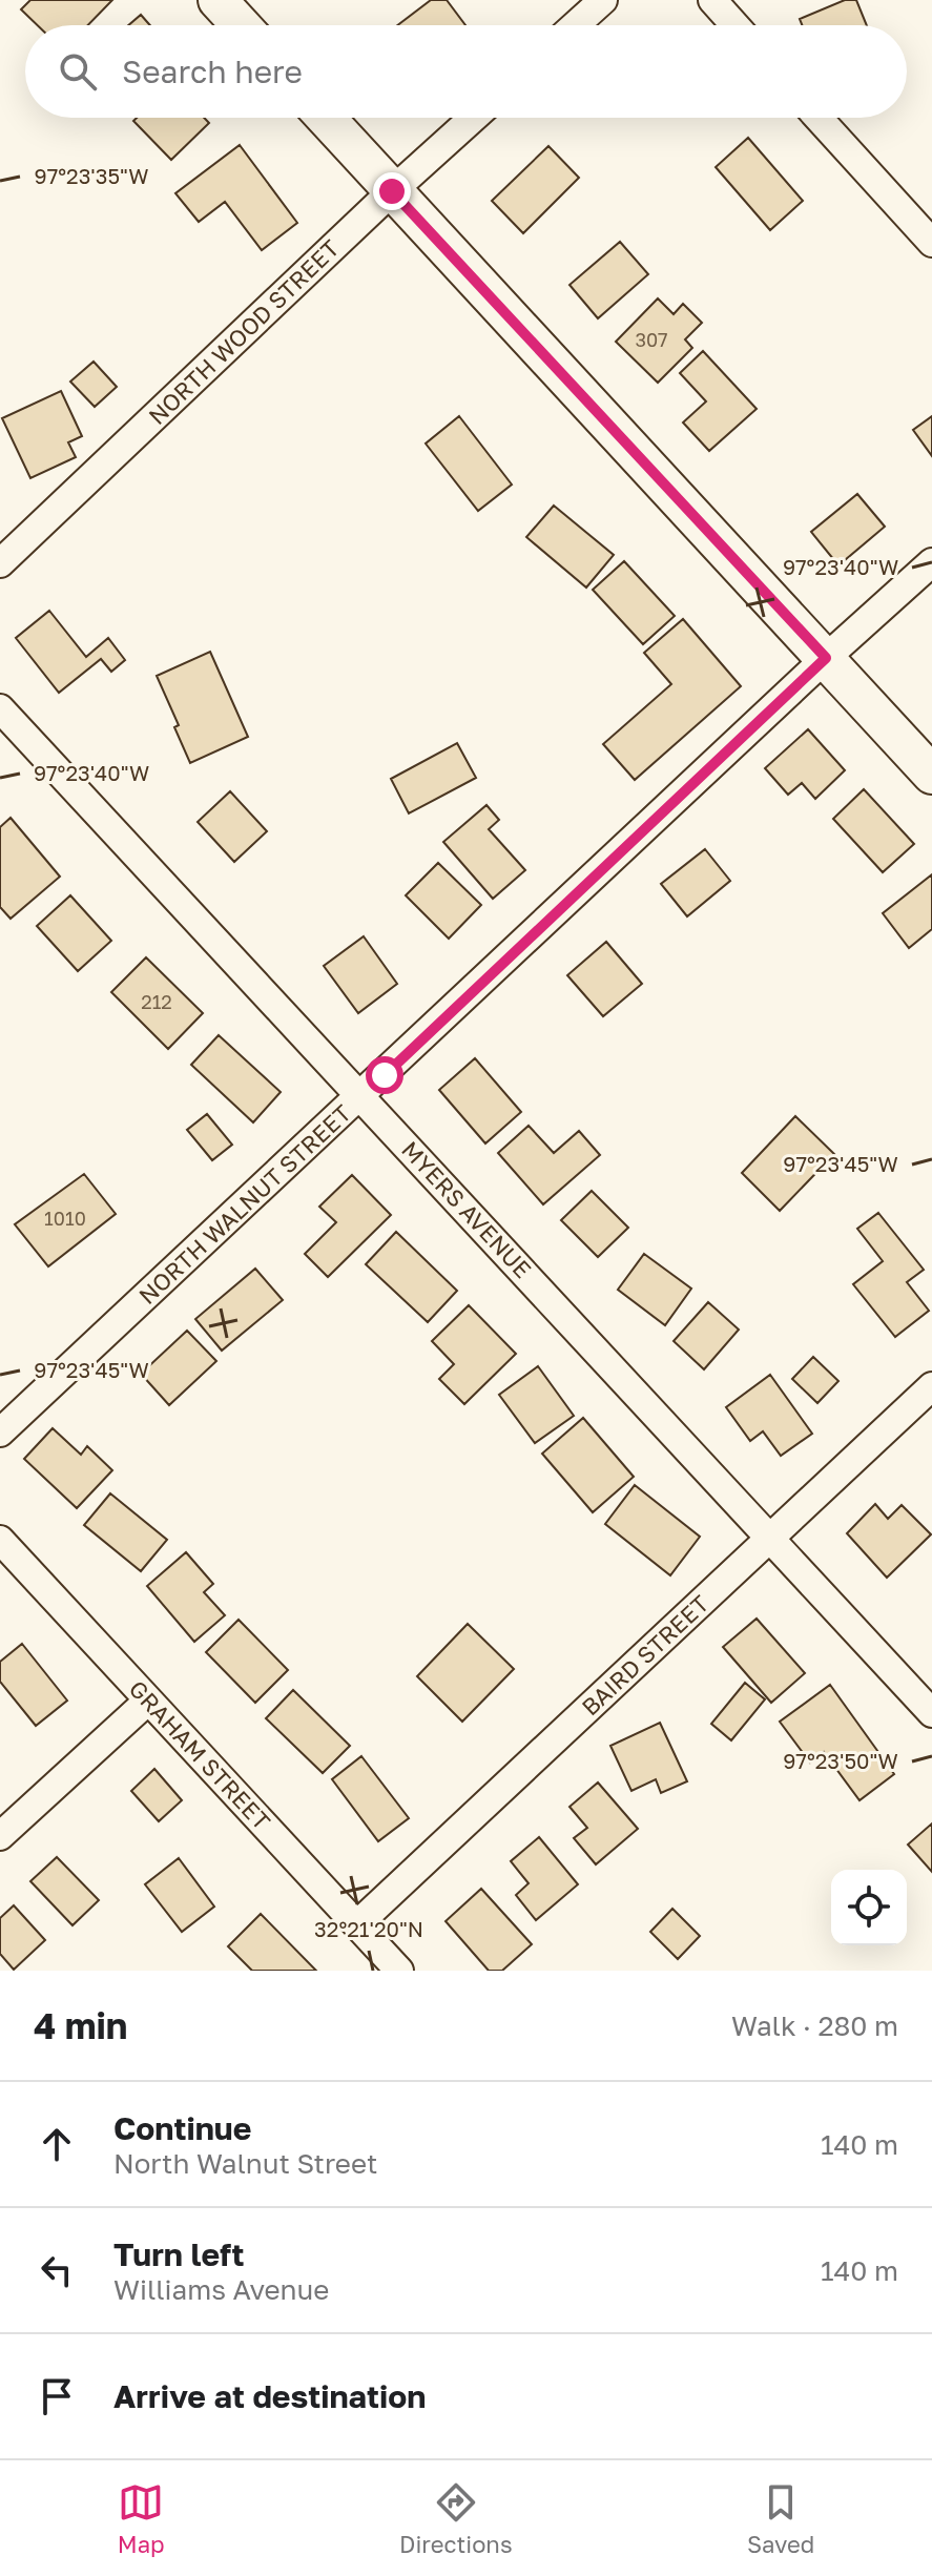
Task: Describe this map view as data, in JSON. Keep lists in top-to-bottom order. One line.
{"streets":{"street":["NORTH WOOD STREET","NORTH WALNUT STREET","MYERS AVENUE","BAIRD STREET","GRAHAM STREET"]},"crossings":[["NORTH WALNUT STREET","MYERS AVENUE"],["MYERS AVENUE","BAIRD STREET"],["BAIRD STREET","GRAHAM STREET"]],"house_numbers":["307","212","1010"],"page":{"search":"Search here","heading":["4 min","Walk · 280 m"],"list":[["Continue","North Walnut Street","140 m"],["Turn left","Williams Avenue","140 m"],"Arrive at destination"],"nav":["Map","Directions","Saved"]},"coordinates":["97°23'35\"W","97°23'40\"W","97°23'45\"W","97°23'50\"W","32°21'20\"N"]}
